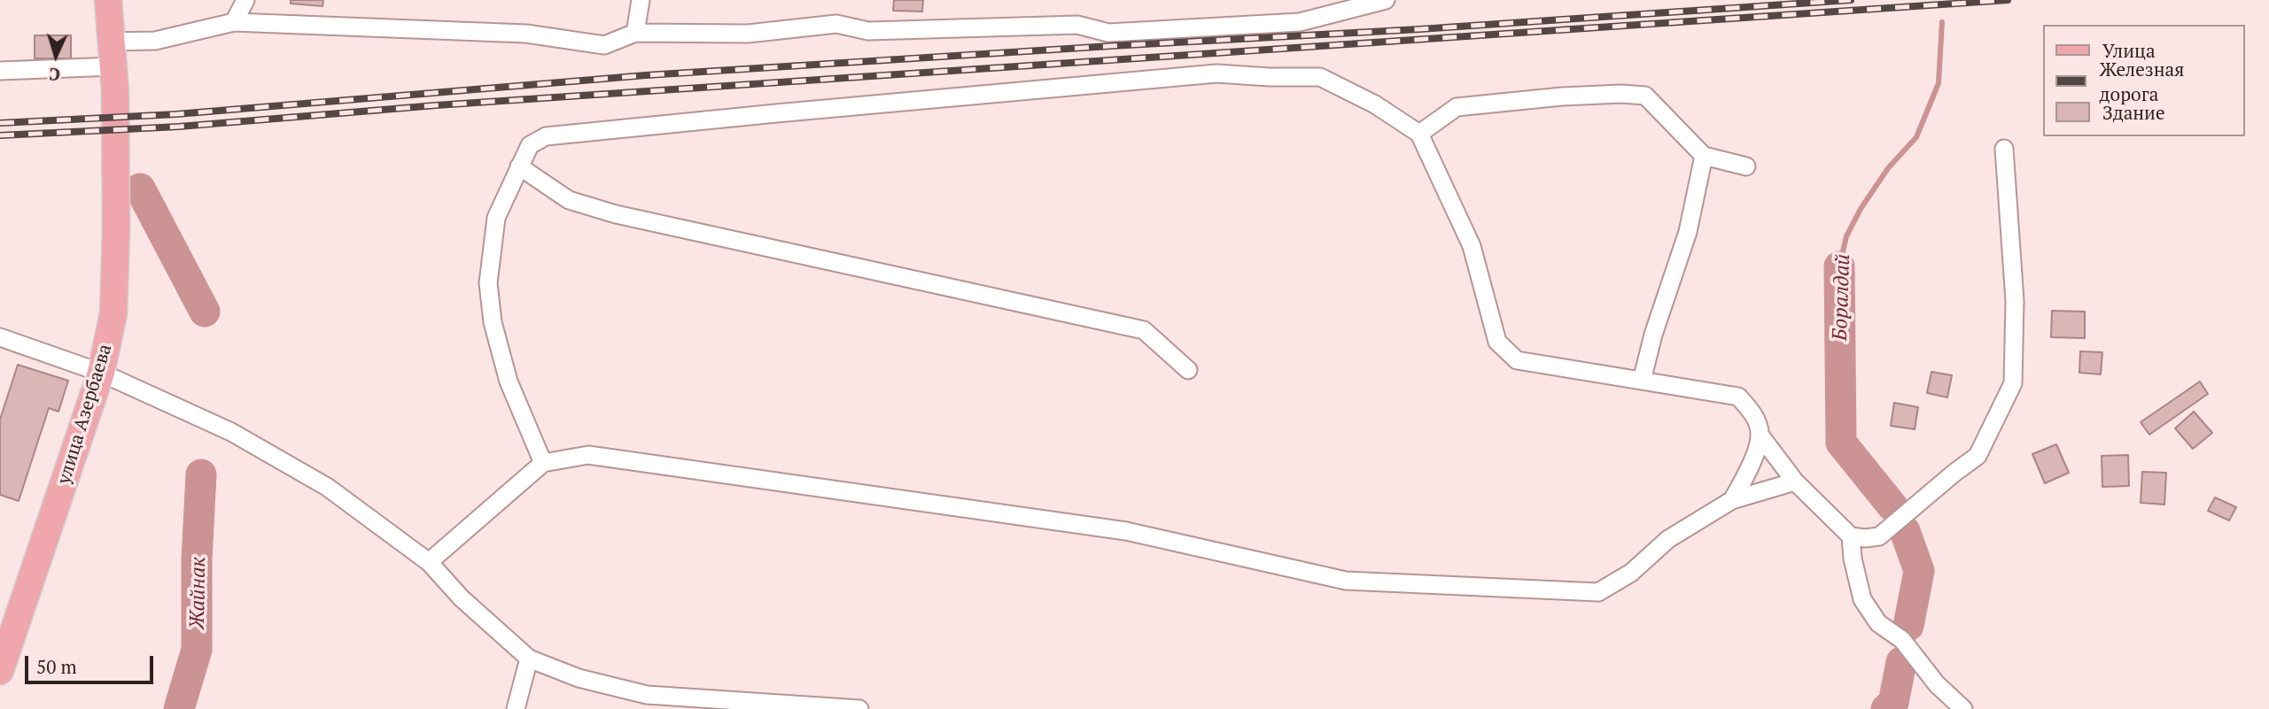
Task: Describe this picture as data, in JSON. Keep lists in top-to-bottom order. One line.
{"streets":{"main road":["улица Азербаева"]},"water":["Боралдай","Жайнак"],"legend":["Улица","Железная дорога","Здание"],"scale_bar":"50 m","north":"bottom"}
